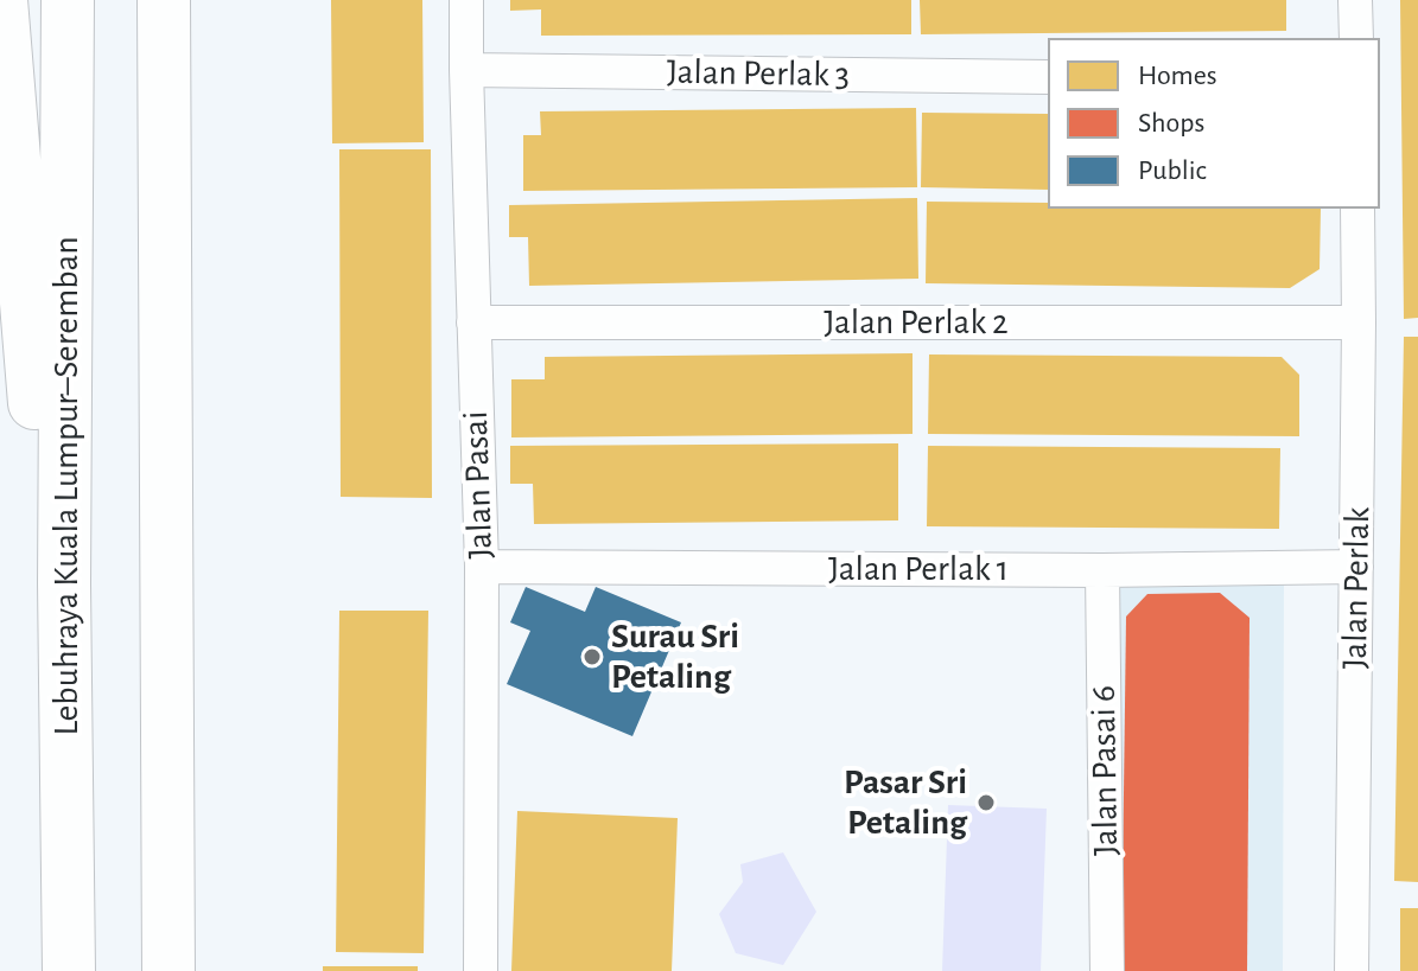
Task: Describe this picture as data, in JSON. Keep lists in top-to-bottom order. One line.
{"streets":{"highway":["Lebuhraya Kuala Lumpur–Seremban"],"street":["Jalan Perlak 3","Jalan Perlak 2","Jalan Pasai","Jalan Perlak 1","Jalan Perlak","Jalan Pasai 6"]},"crossings":[["Jalan Perlak 3","Jalan Pasai"],["Jalan Perlak 2","Jalan Pasai"],["Jalan Perlak 2","Jalan Perlak"],["Jalan Pasai","Jalan Perlak 1"],["Jalan Perlak 1","Jalan Perlak"],["Jalan Perlak 1","Jalan Pasai 6"]],"places":["Surau Sri Petaling","Pasar Sri Petaling"],"legend":["Homes","Shops","Public"]}
